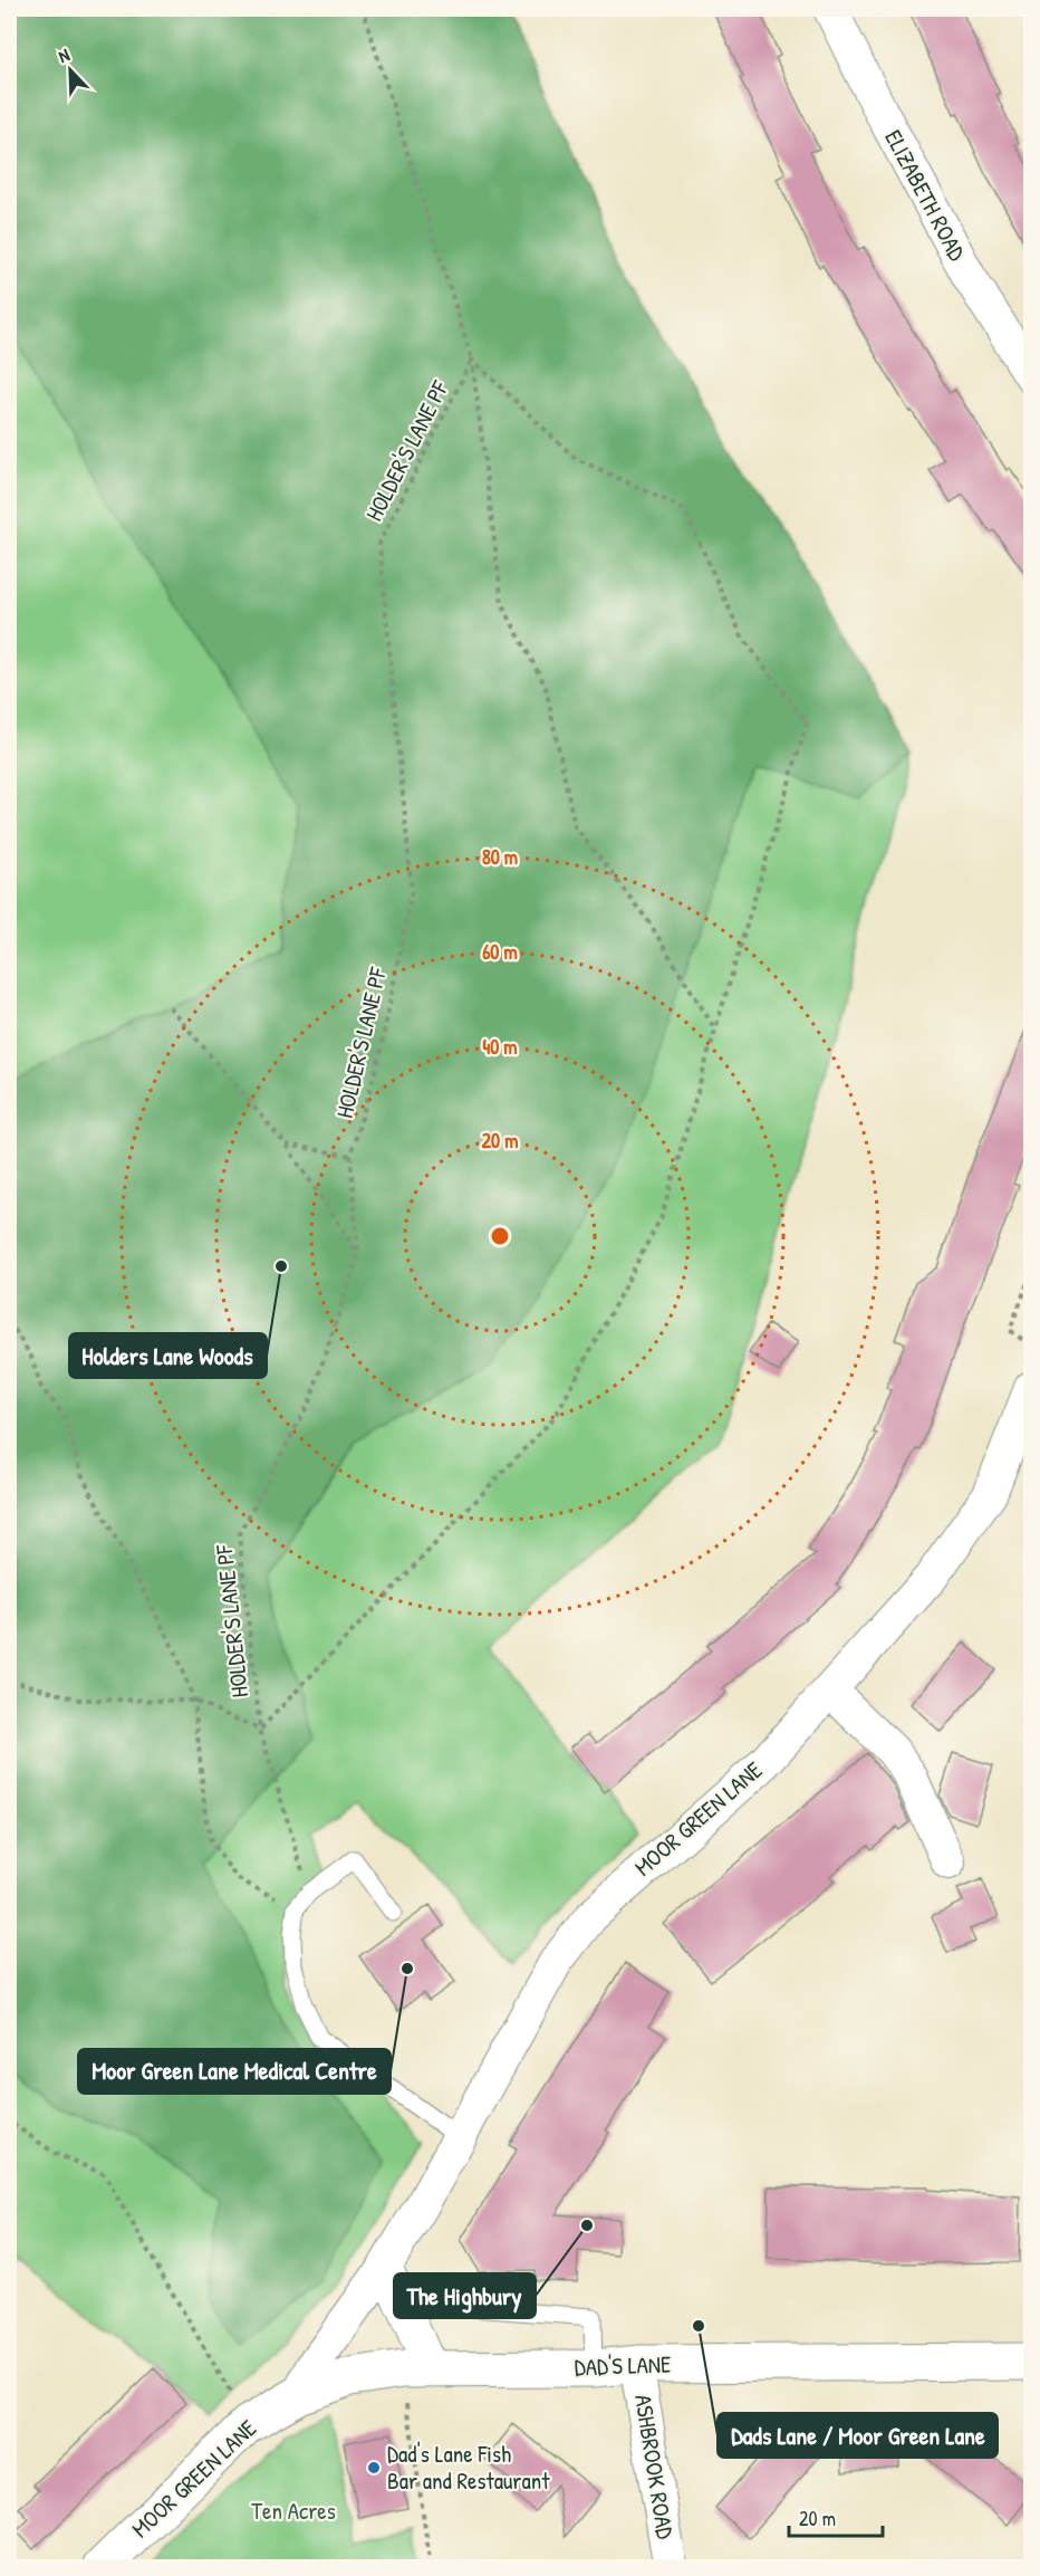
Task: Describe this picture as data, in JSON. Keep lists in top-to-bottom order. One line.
{"streets":{"street":["ELIZABETH ROAD","MOOR GREEN LANE","DAD'S LANE","ASHBROOK ROAD"],"path":["HOLDER'S LANE PF"]},"crossings":[["MOOR GREEN LANE","DAD'S LANE"],["DAD'S LANE","ASHBROOK ROAD"]],"parks":["Ten Acres"],"places":["Holders Lane Woods","Moor Green Lane Medical Centre","The Highbury","Dads Lane / Moor Green Lane","Dad's Lane Fish Bar and Restaurant"],"scale_bar":"20 m","north":"top left","rings":["80 m","60 m","40 m","20 m"]}
